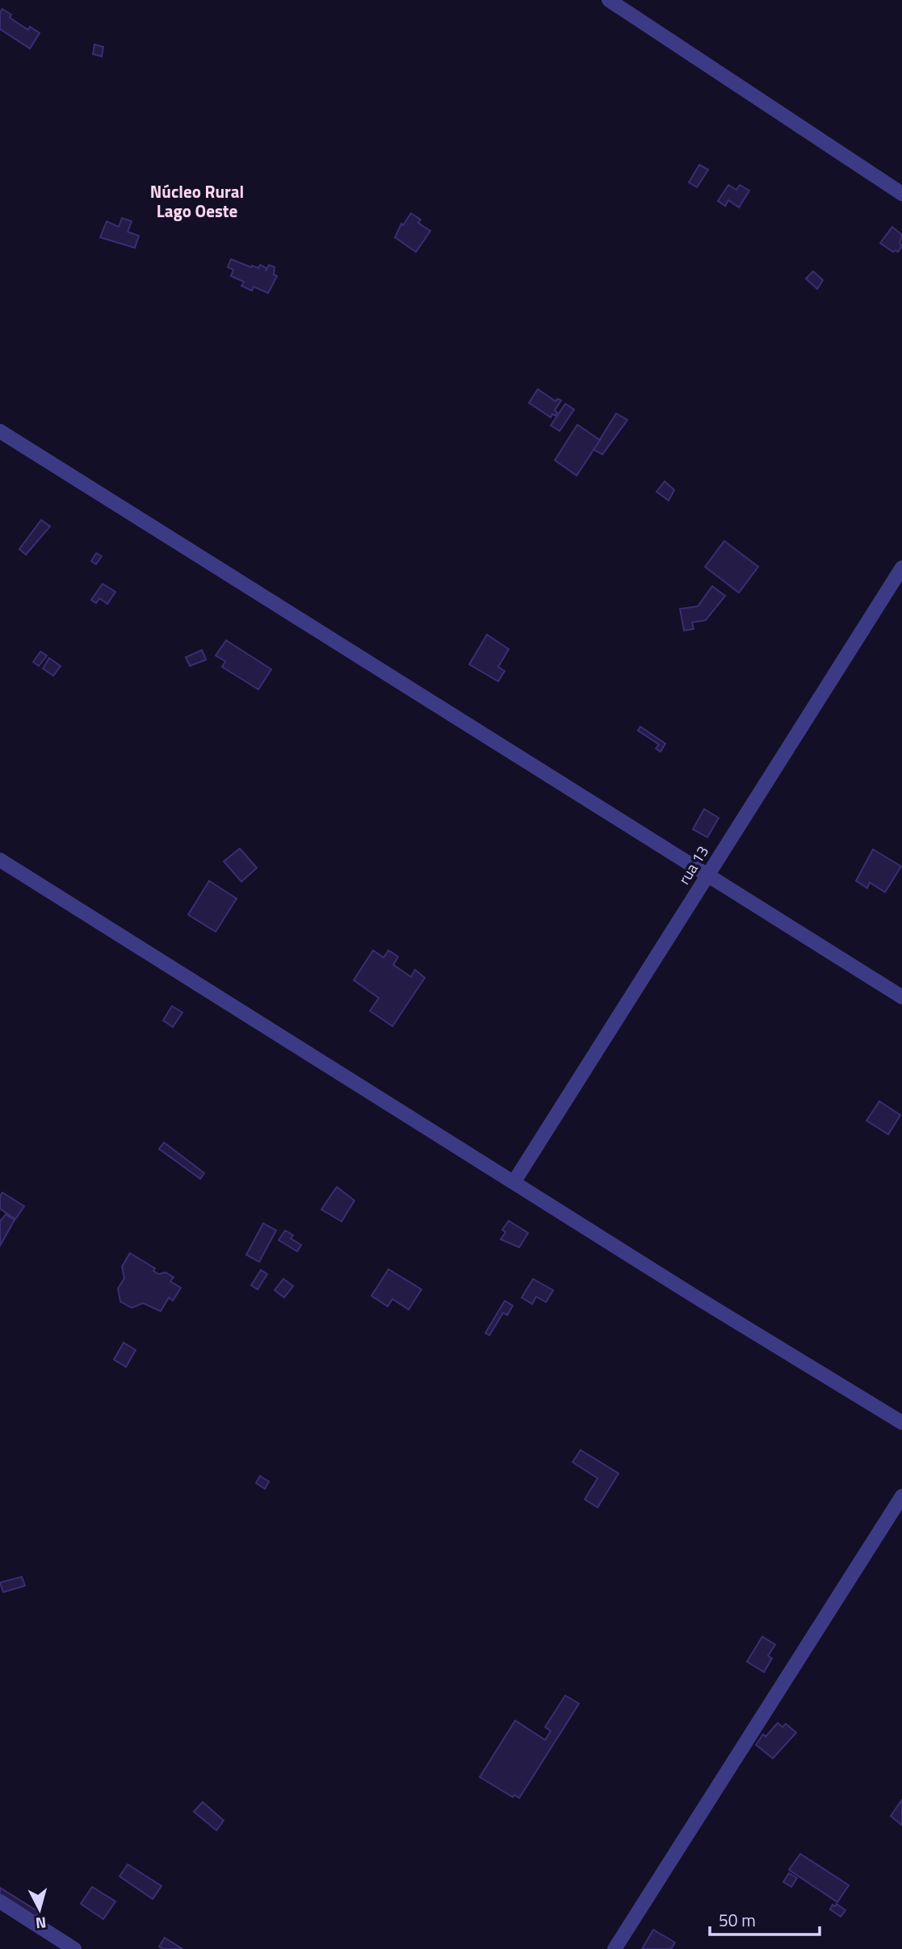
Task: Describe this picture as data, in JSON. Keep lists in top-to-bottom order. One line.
{"streets":{"street":["rua 13"]},"districts":["Núcleo Rural Lago Oeste"],"scale_bar":"50 m","north":"bottom"}
